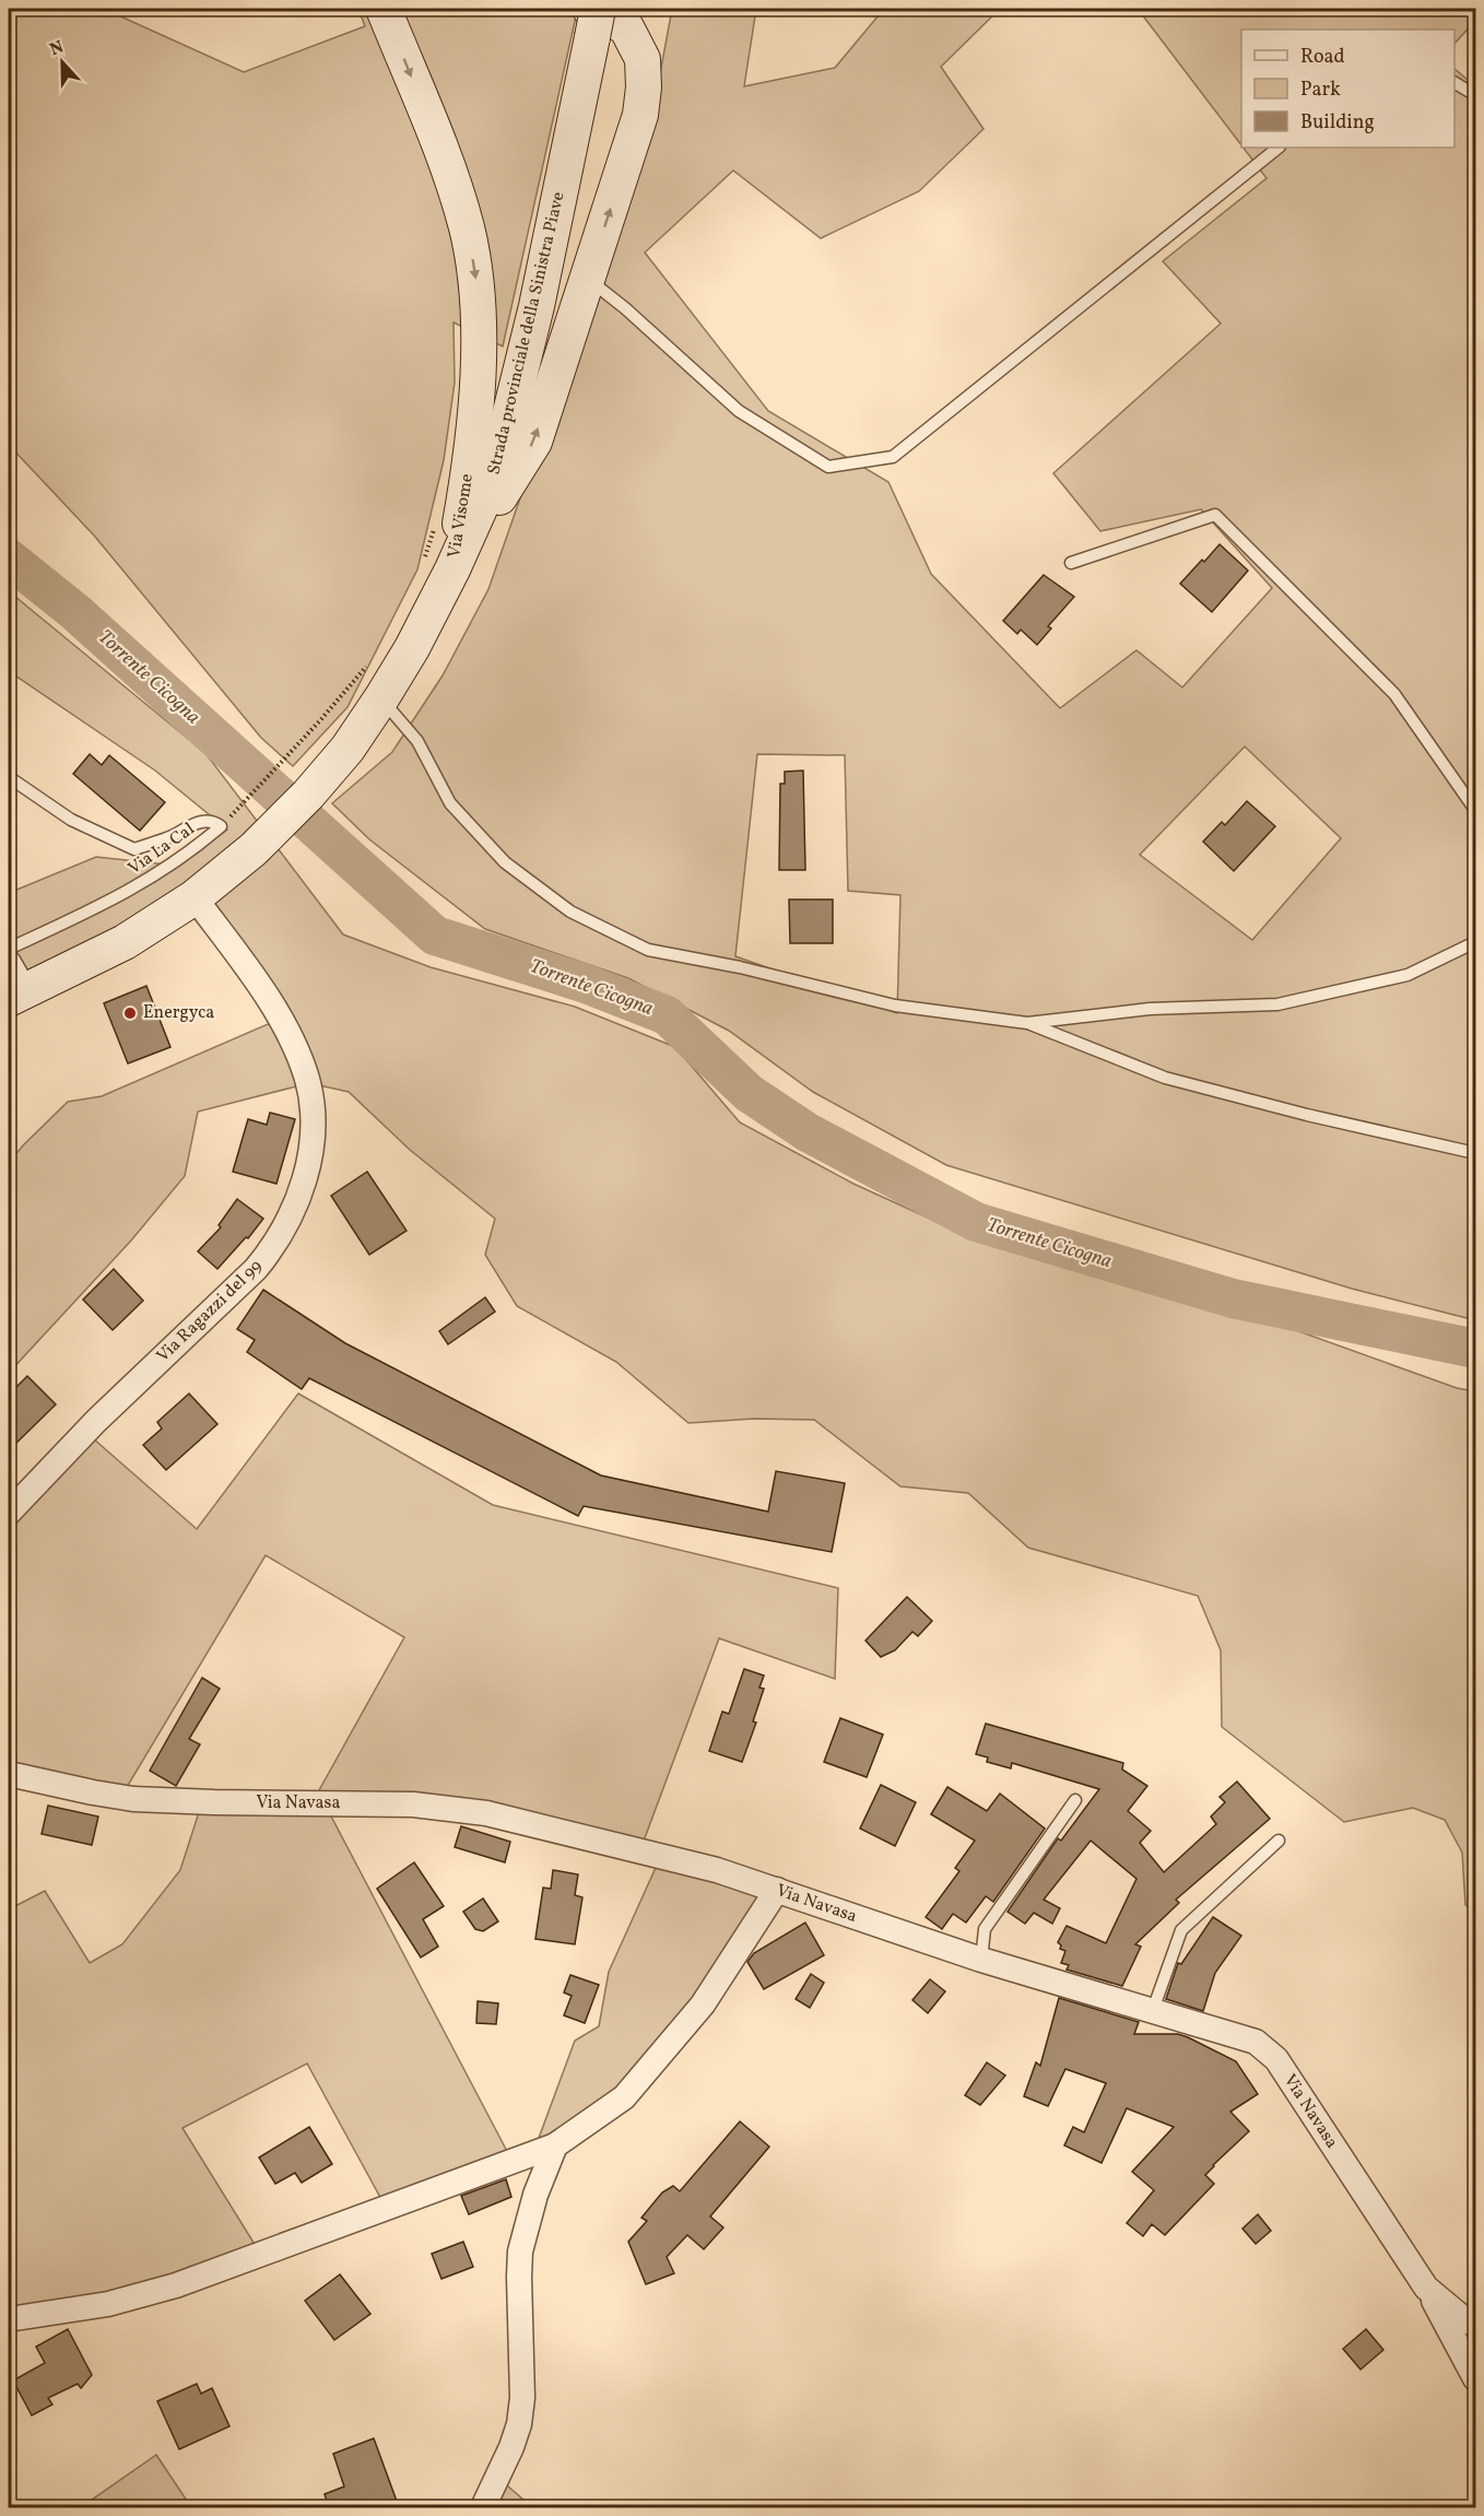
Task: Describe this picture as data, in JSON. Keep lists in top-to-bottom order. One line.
{"streets":{"street":["Strada provinciale della Sinistra Piave","Via Visome","Via Ragazzi del 99","Via Navasa"],"lane":["Via La Cal"]},"crossings":[["Strada provinciale della Sinistra Piave","Via Visome"],["Strada provinciale della Sinistra Piave","Via Ragazzi del 99"]],"water":["Torrente Cicogna"],"places":["Energyca"],"legend":["Road","Park","Building"],"north":"top"}
